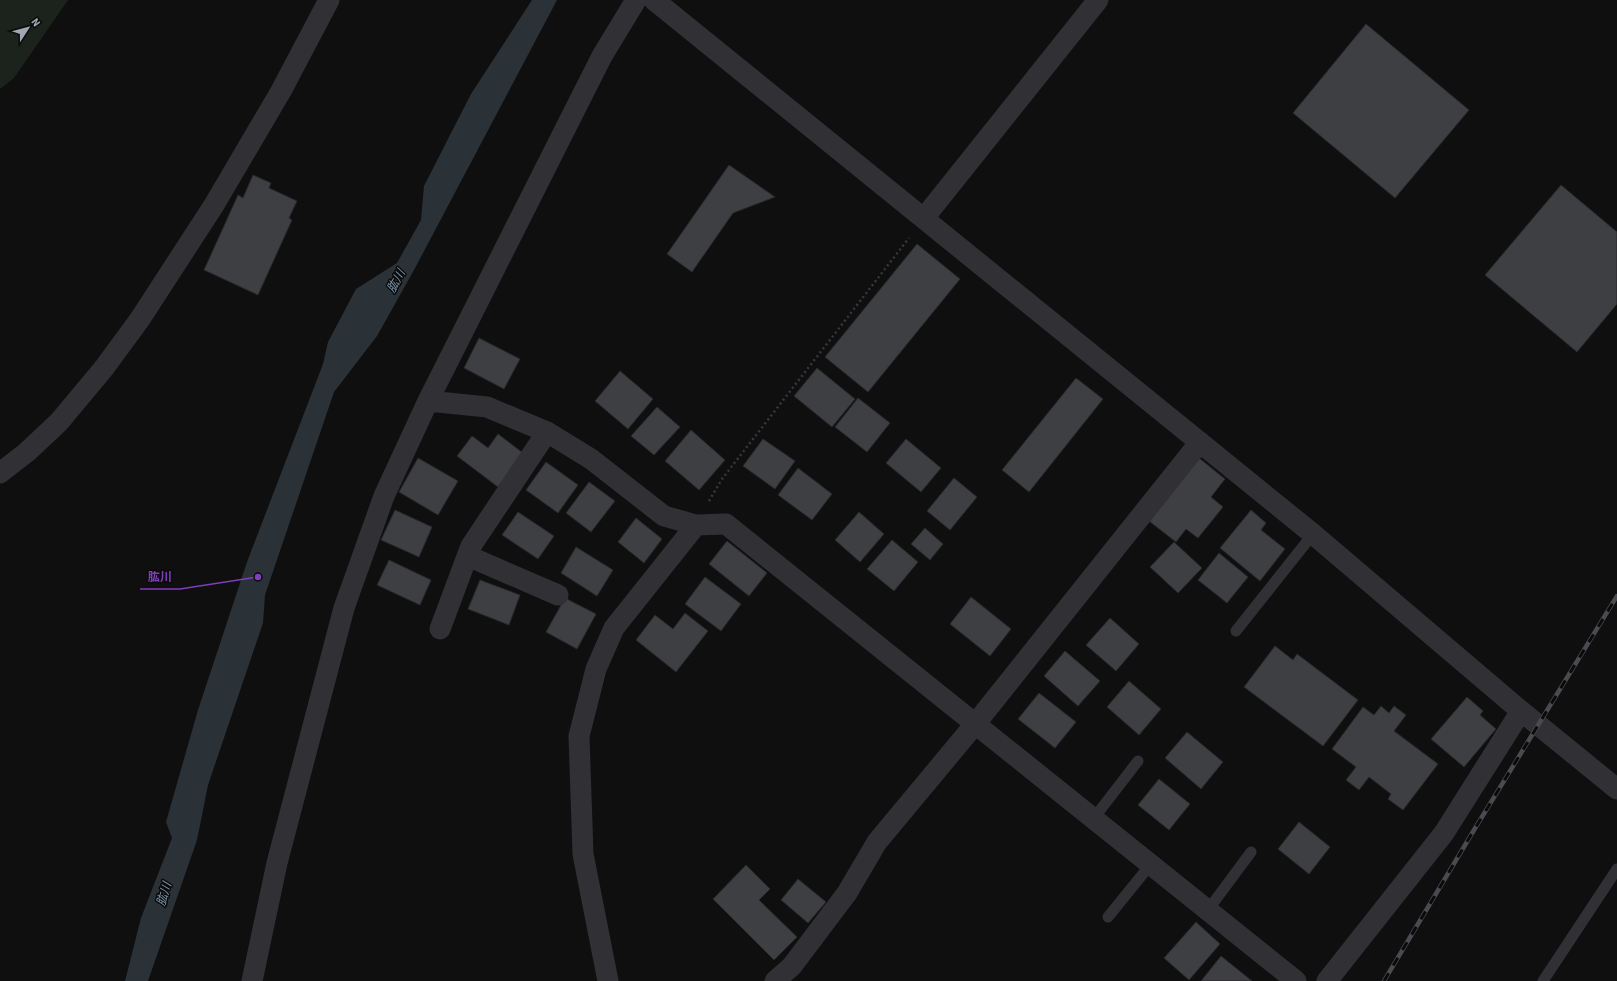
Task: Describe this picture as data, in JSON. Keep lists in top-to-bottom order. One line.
{"water":["肱川"],"places":["肱川"],"north":"top right"}
